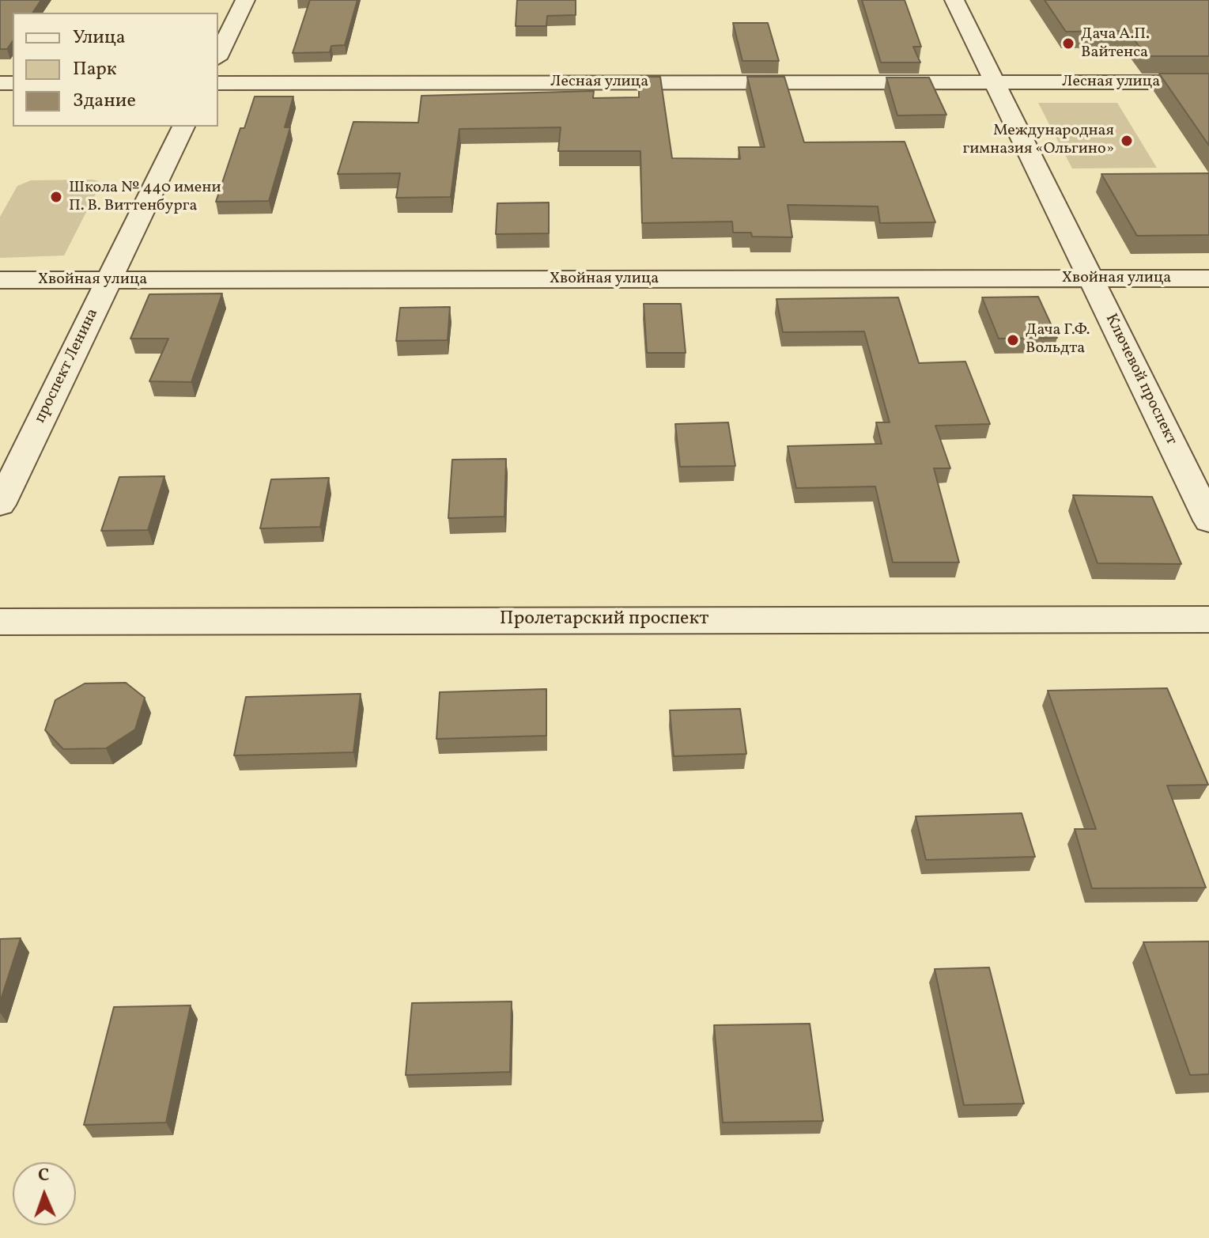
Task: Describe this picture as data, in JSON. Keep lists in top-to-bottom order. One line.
{"streets":{"street":["Лесная улица","Хвойная улица","проспект Ленина","Ключевой проспект","Пролетарский проспект"]},"crossings":[["Лесная улица","Ключевой проспект"],["Хвойная улица","проспект Ленина"],["Хвойная улица","Ключевой проспект"]],"places":["Дача А.П. Вайтенса","Международная гимназия «Ольгино»","Школа № 440 имени П. В. Виттенбурга","Дача Г.Ф. Вольдта"],"legend":["Улица","Парк","Здание"],"north":"top"}
